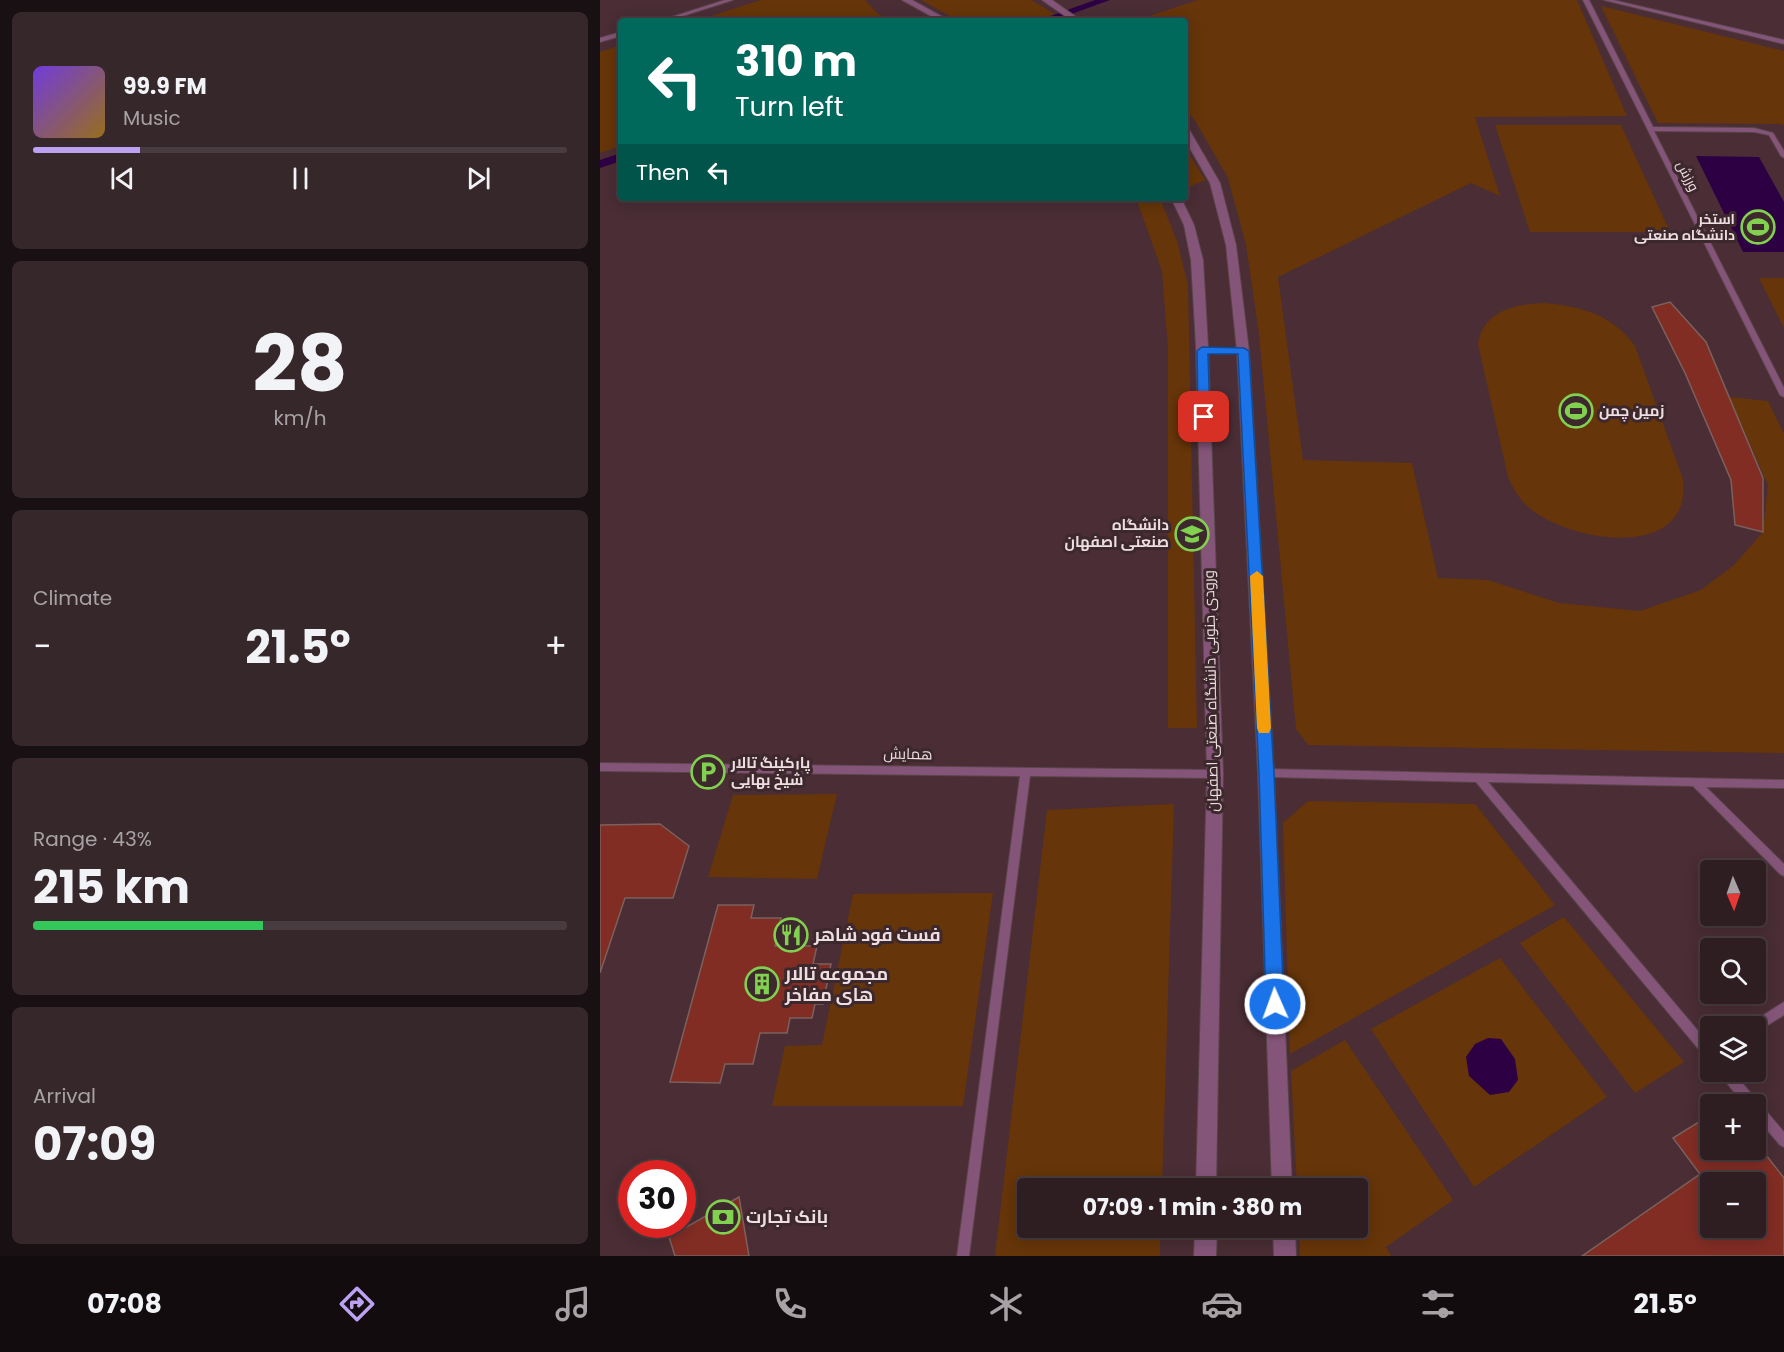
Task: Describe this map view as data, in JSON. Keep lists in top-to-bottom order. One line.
{"streets":{"street":["ورودی جنوبی دانشگاه صنعتی اصفهان"],"lane":["ورزش","همایش"]},"crossings":[["ورودی جنوبی دانشگاه صنعتی اصفهان","همایش"]],"places":{"sports":["استخر دانشگاه صنعتی","زمین چمن"],"school or university":["دانشگاه صنعتی اصفهان"],"parking":["پارکینگ تالار شیخ بهایی"],"restaurant":["فست فود شاهر"],"building":["مجموعه تالار های مفاخر"],"bank":["بانک تجارت"]},"north":"bottom","page":{"turn":["310 m","Turn left"],"song":["99.9 FM","Music"],"then":"Then","tile":[["28","km/h"],"Climate",["Range · 43%","215 km"],["Arrival","07:09"]],"heat":["−","21.5°","+"],"map_buttons":["+","−"],"limit":"30","trip":"07:09 · 1 min · 380 m","tabs":["07:08","21.5°"]}}
